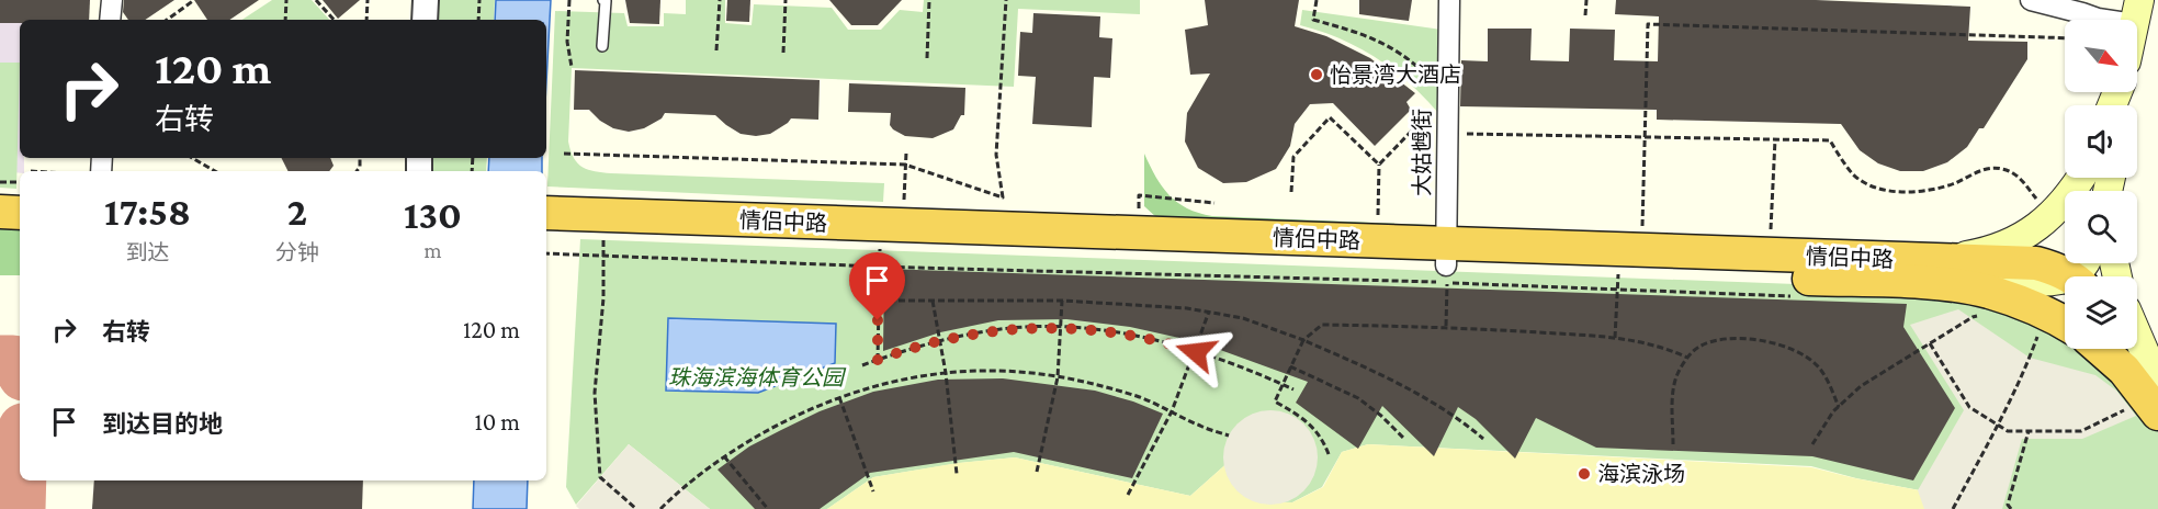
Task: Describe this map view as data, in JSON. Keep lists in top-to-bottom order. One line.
{"streets":{"highway":["情侣中路"],"street":["大姑乸街"]},"crossings":[["大姑乸街","情侣中路"]],"parks":["珠海滨海体育公园"],"places":["怡景湾大酒店","海滨泳场"],"north":"bottom right","page":{"turn":["120 m","右转"],"eta":["17:58","到达","2","分钟","130","m"],"list":[{"name":"右转","value":"120 m"},{"name":"到达目的地","value":"10 m"}]}}
